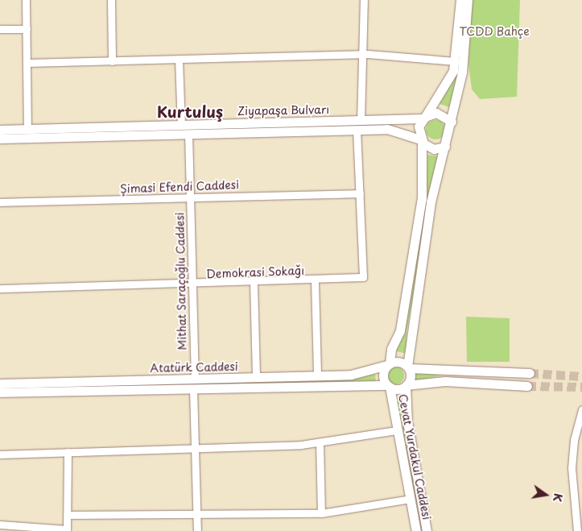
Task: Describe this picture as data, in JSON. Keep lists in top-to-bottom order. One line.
{"streets":{"main road":["Ziyapaşa Bulvarı","Atatürk Caddesi","Cevat Yurdakul Caddesi"],"street":["Şimasi Efendi Caddesi","Demokrasi Sokağı","Mithat Saraçoğlu Caddesi"]},"crossings":[["Ziyapaşa Bulvarı","Demokrasi Sokağı"],["Ziyapaşa Bulvarı","Mithat Saraçoğlu Caddesi"],["Şimasi Efendi Caddesi","Demokrasi Sokağı"],["Şimasi Efendi Caddesi","Mithat Saraçoğlu Caddesi"],["Demokrasi Sokağı","Mithat Saraçoğlu Caddesi"],["Mithat Saraçoğlu Caddesi","Atatürk Caddesi"],["Atatürk Caddesi","Cevat Yurdakul Caddesi"]],"districts":["Kurtuluş"],"parks":["TCDD Bahçe"],"north":"right"}
